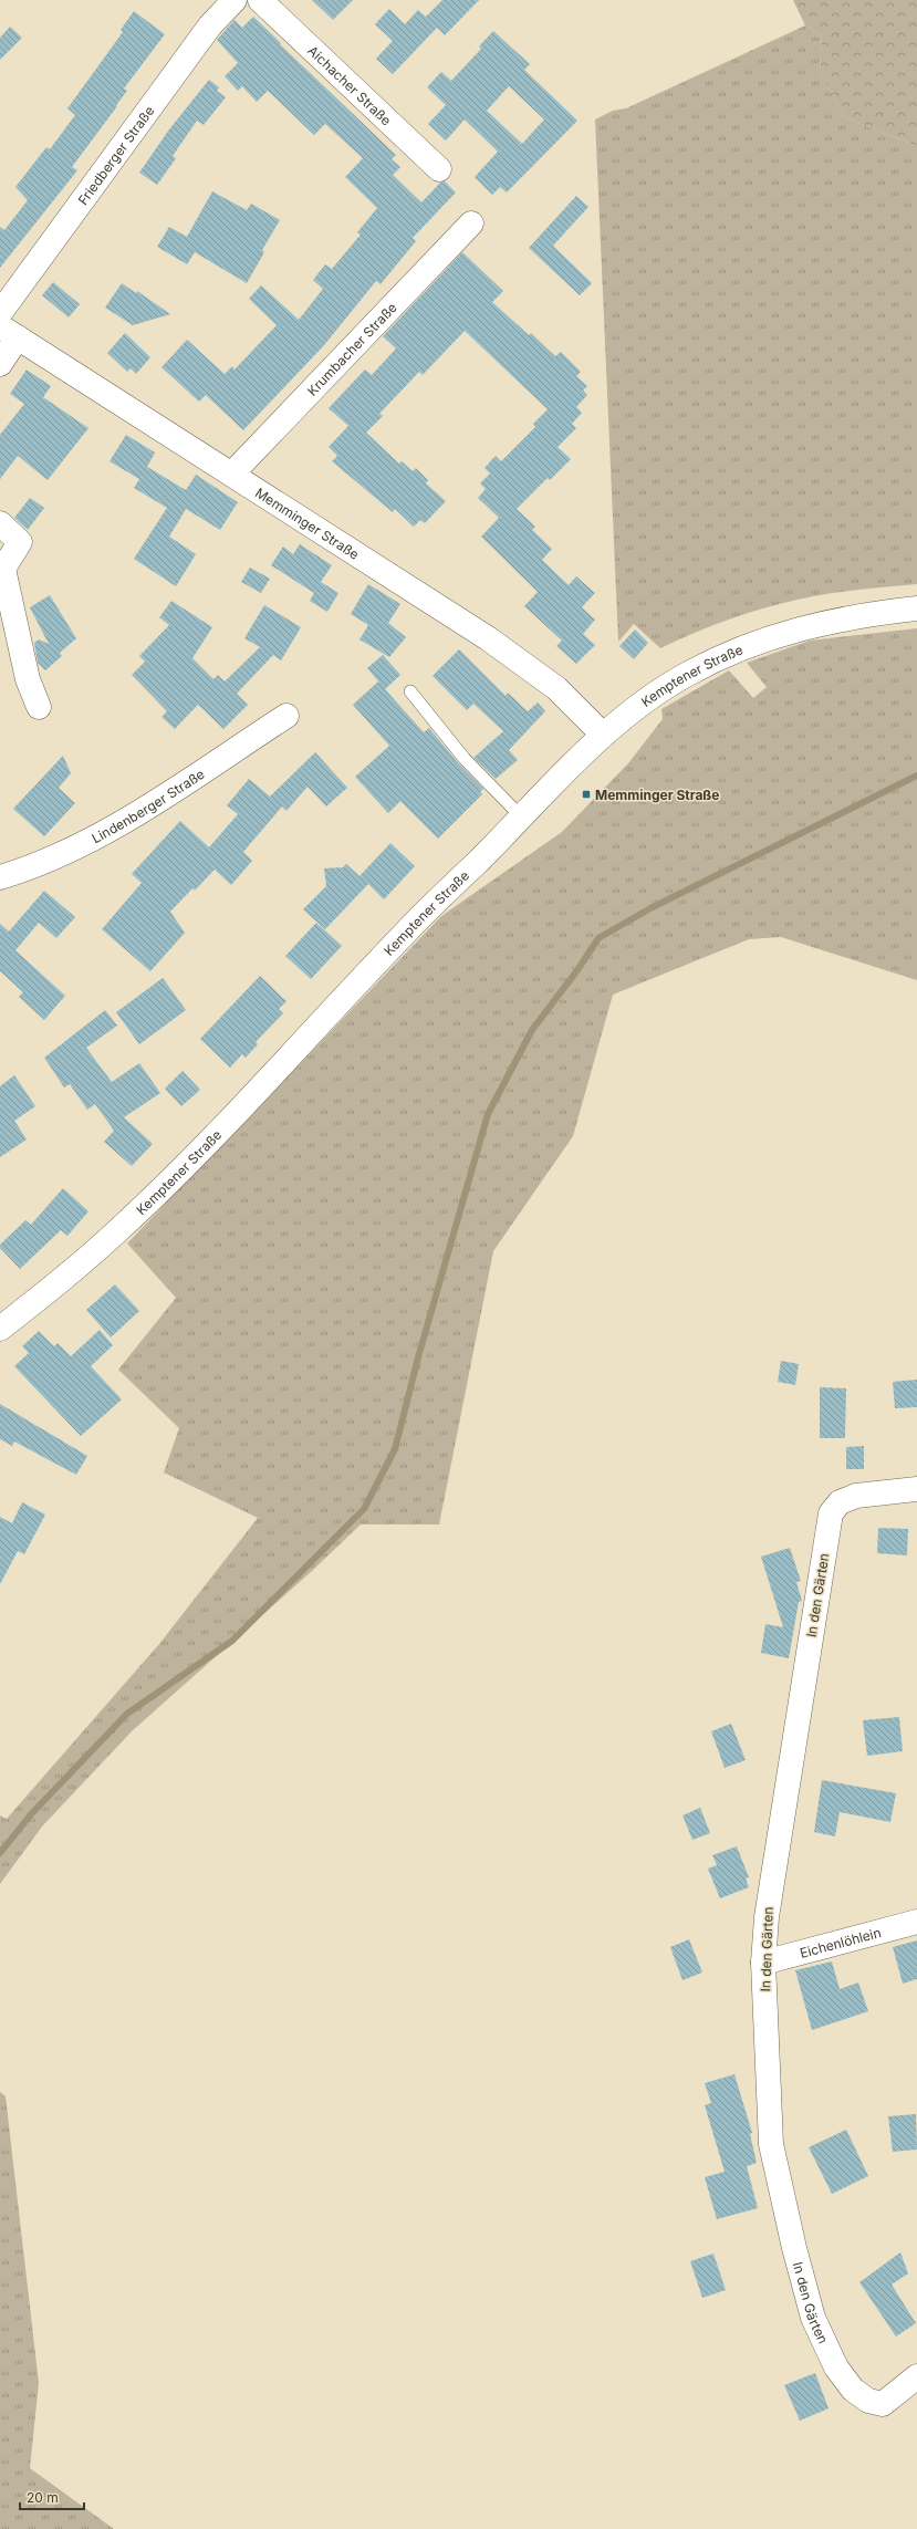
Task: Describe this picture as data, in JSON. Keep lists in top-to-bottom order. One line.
{"streets":{"street":["Aichacher Straße","Friedberger Straße","Krumbacher Straße","Memminger Straße","Kemptener Straße","Lindenberger Straße","In den Gärten","Eichenlöhlein"]},"crossings":[["Krumbacher Straße","Memminger Straße"],["Memminger Straße","Kemptener Straße"],["In den Gärten","Eichenlöhlein"]],"places":{"transit":["Memminger Straße"]},"scale_bar":"20 m"}
